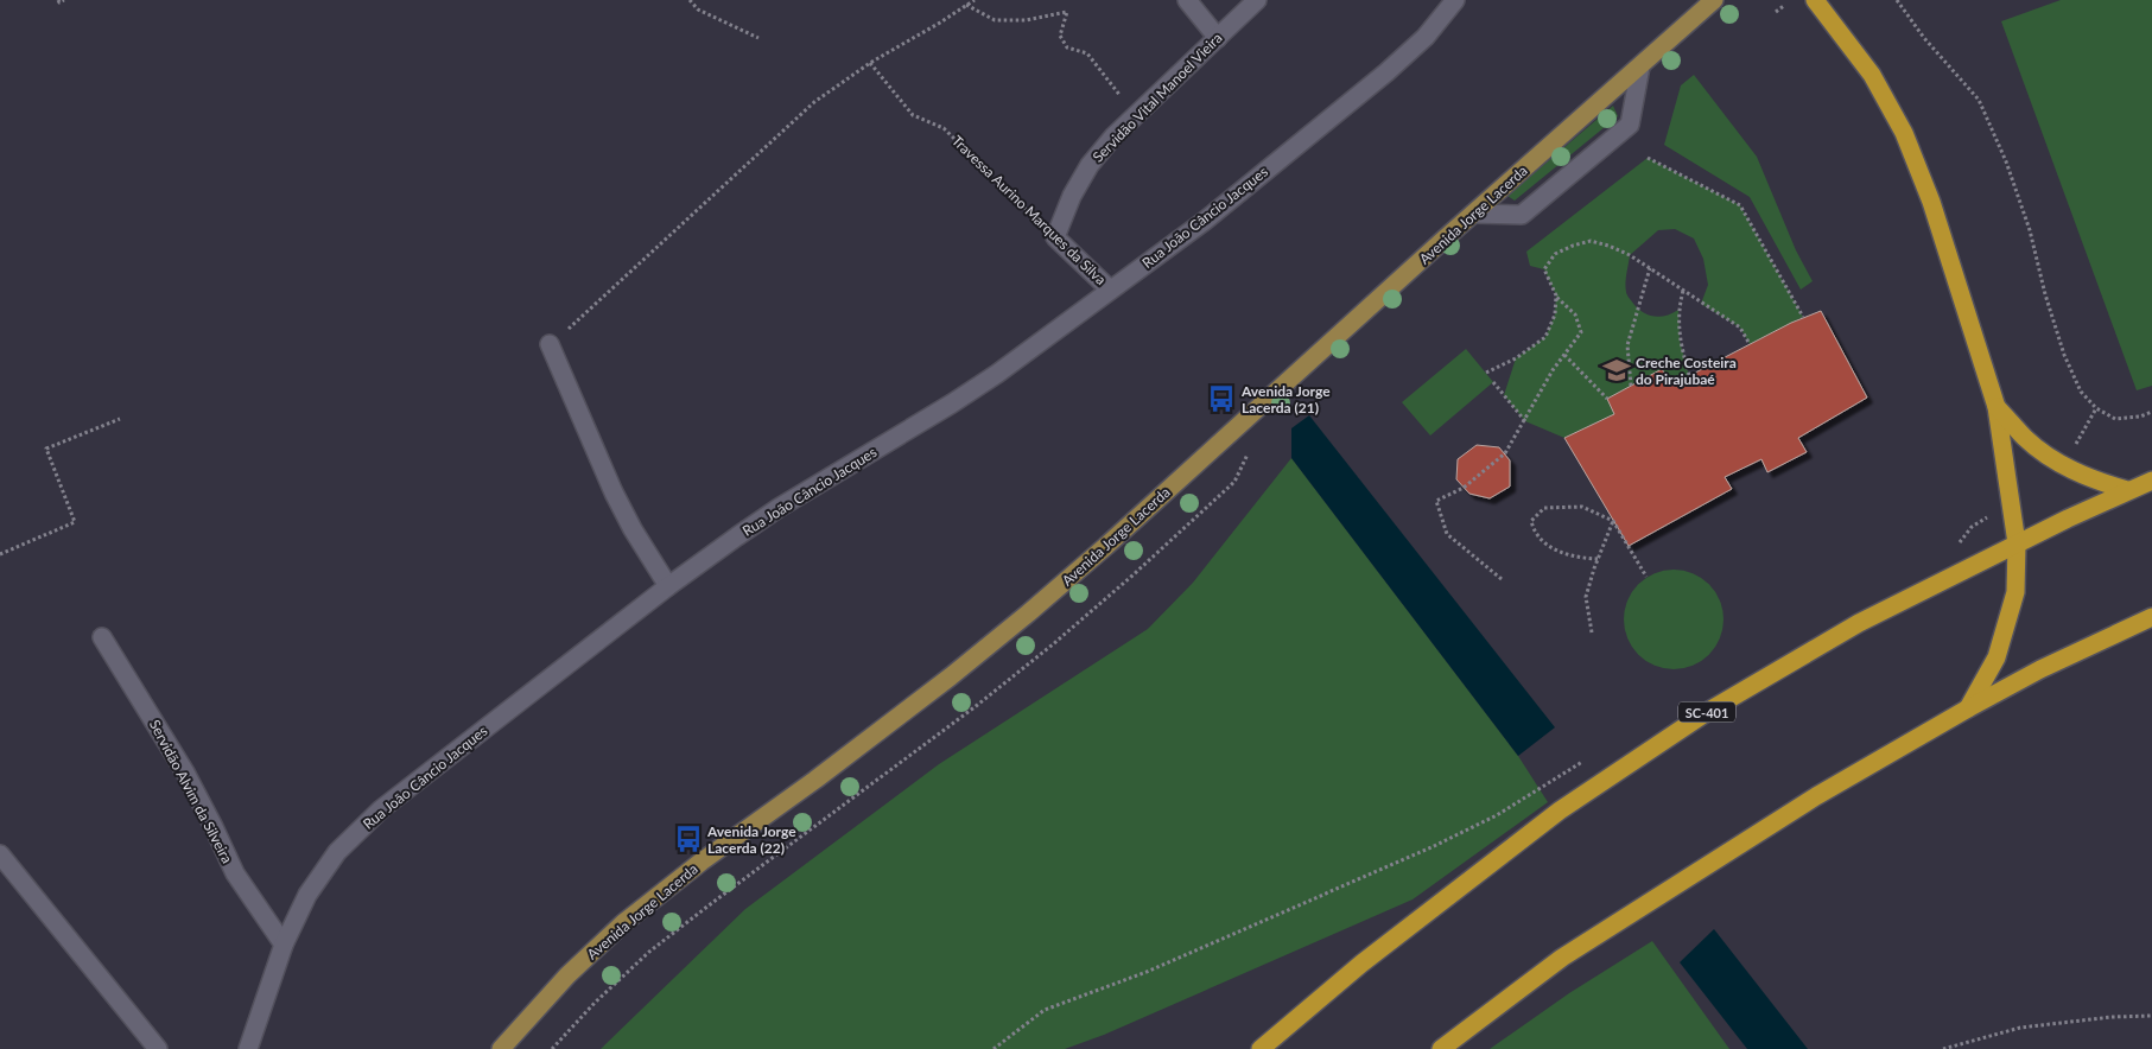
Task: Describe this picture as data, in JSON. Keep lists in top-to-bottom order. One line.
{"streets":{"highway":["SC-401"],"main road":["Avenida Jorge Lacerda"],"street":["Servidão Vital Manoel Vieira","Travessa Aurino Marques da Silva","Rua João Câncio Jacques","Servidão Alvim da Silveira"]},"crossings":[["Servidão Vital Manoel Vieira","Travessa Aurino Marques da Silva"],["Travessa Aurino Marques da Silva","Rua João Câncio Jacques"],["Rua João Câncio Jacques","Servidão Alvim da Silveira"]],"places":{"school or university":["Creche Costeira do Pirajubaé"],"bus stop":["Avenida Jorge Lacerda (21)","Avenida Jorge Lacerda (22)"]}}
